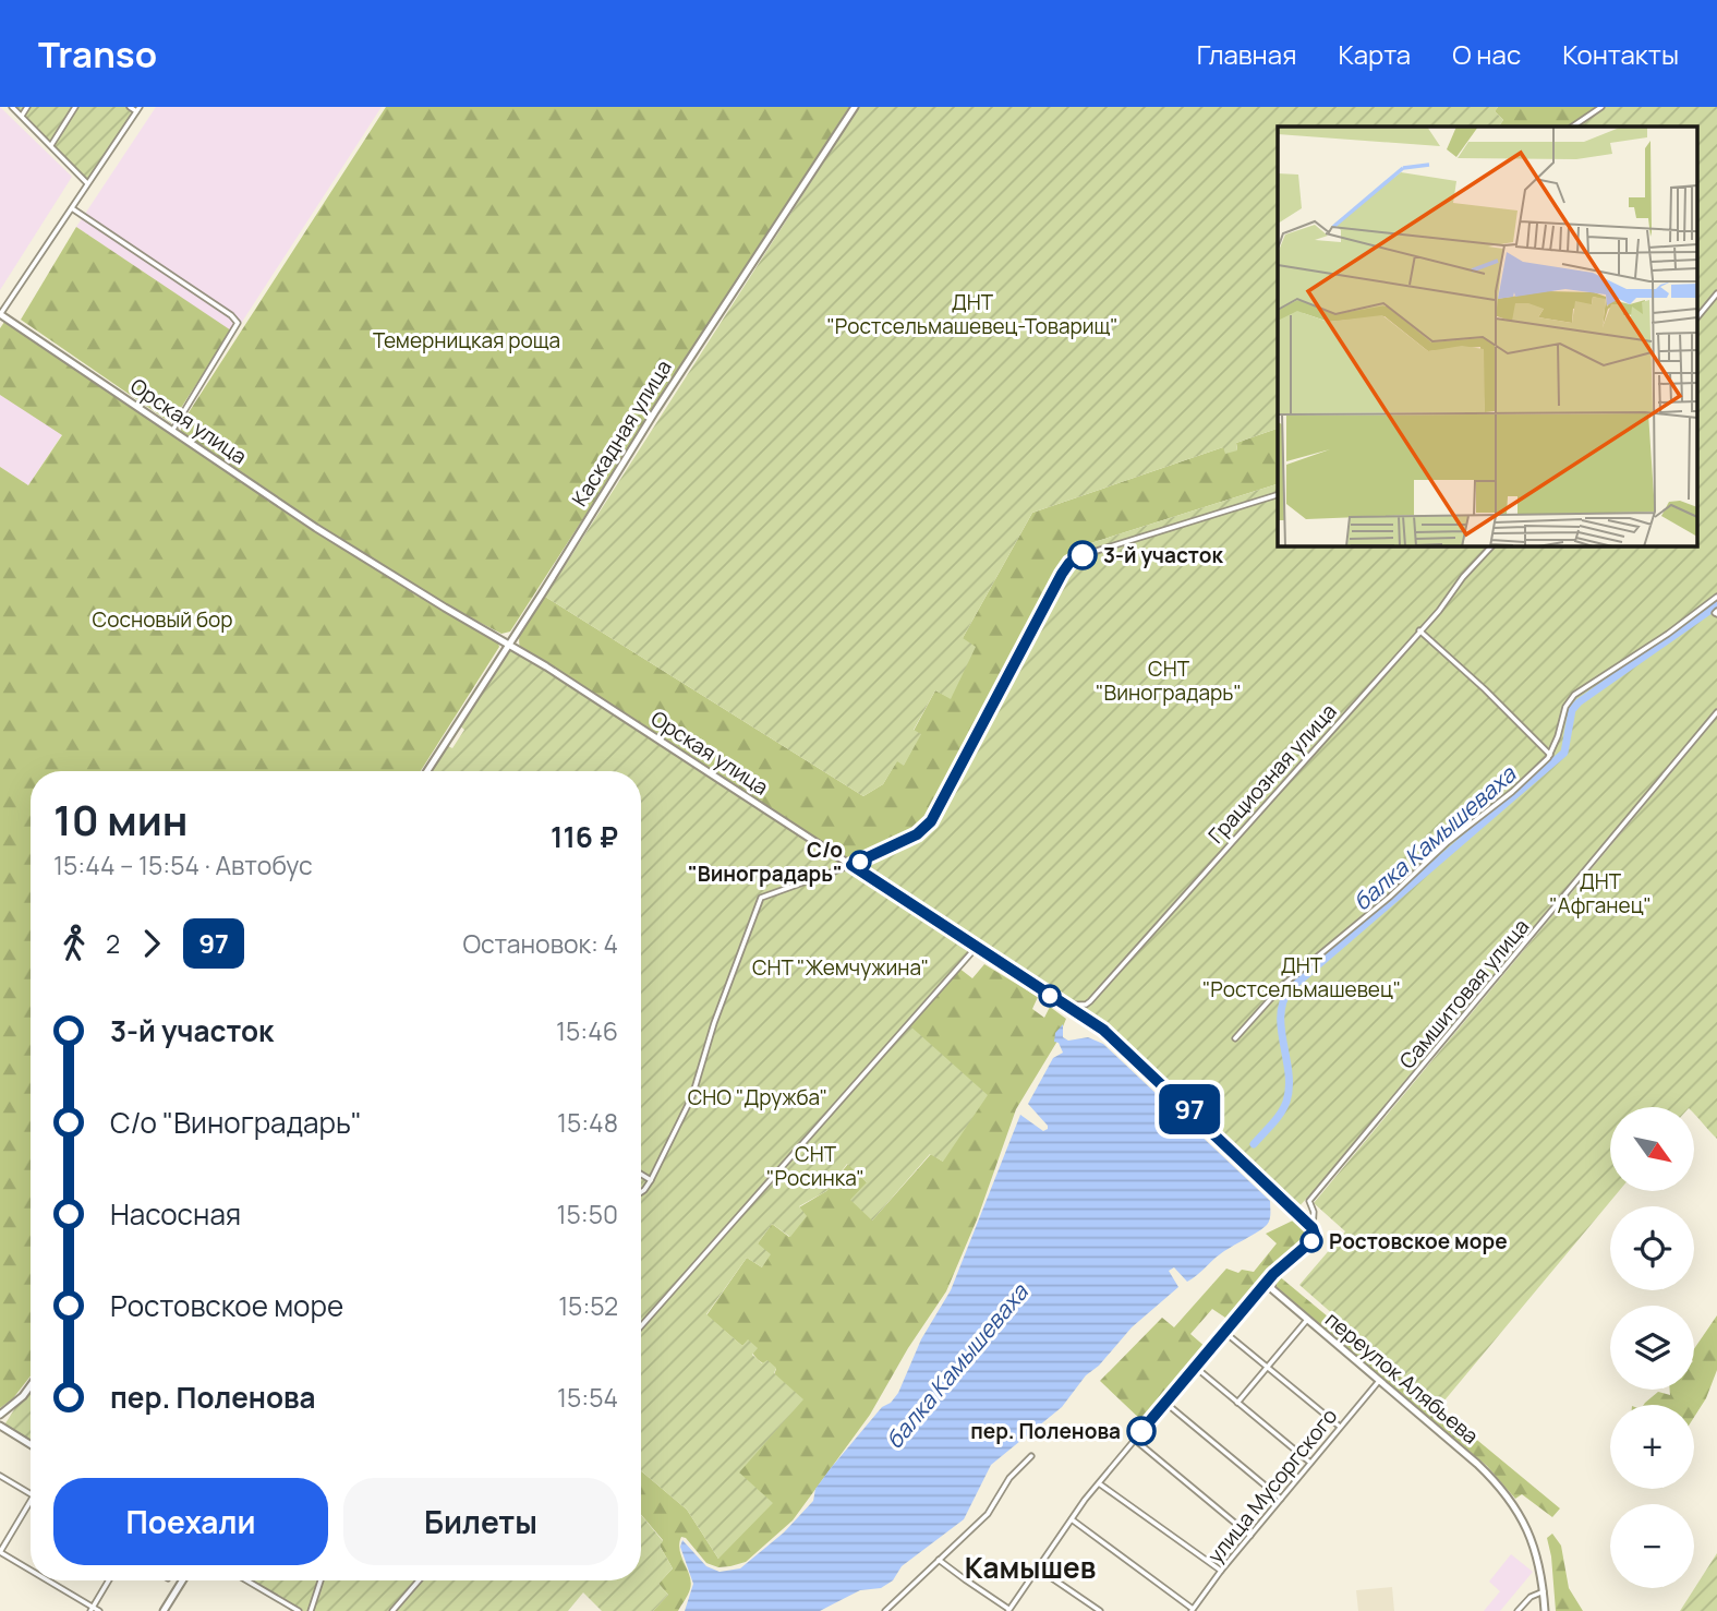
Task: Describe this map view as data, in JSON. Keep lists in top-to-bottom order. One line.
{"streets":{"main road":["Орская улица","Каскадная улица","переулок Алябьева"],"street":["Грациозная улица","Самшитовая улица","улица Мусоргского"]},"crossings":[["Орская улица","Каскадная улица"],["Орская улица","Грациозная улица"],["Орская улица","Самшитовая улица"],["переулок Алябьева","улица Мусоргского"]],"districts":["Камышев"],"water":["балка Камышеваха"],"parks":["ДНТ \"Ростсельмашевец-Товарищ\"","Темерницкая роща","Сосновый бор","СНТ \"Виноградарь\"","ДНТ \"Афганец\"","ДНТ \"Ростсельмашевец\"","СНТ \"Жемчужина\"","СНО \"Дружба\"","СНТ \"Росинка\""],"places":["3-й участок","С/о \"Виноградарь\"","Ростовское море","пер. Поленова"],"lines":["bus line 97"],"north":"bottom right","page":{"header":"Transo","nav":["Главная","Карта","О нас","Контакты"],"on_map":"97","heading":["10 мин","15:44 – 15:54 · Автобус","116 ₽"],"legs":["2","97","Остановок: 4"],"list":[{"name":"3-й участок","value":"15:46"},{"name":"С/о \"Виноградарь\"","value":"15:48"},{"name":"Насосная","value":"15:50"},{"name":"Ростовское море","value":"15:52"},{"name":"пер. Поленова","value":"15:54"}],"map_buttons":["+","−"],"buttons":["Поехали","Билеты"]}}
